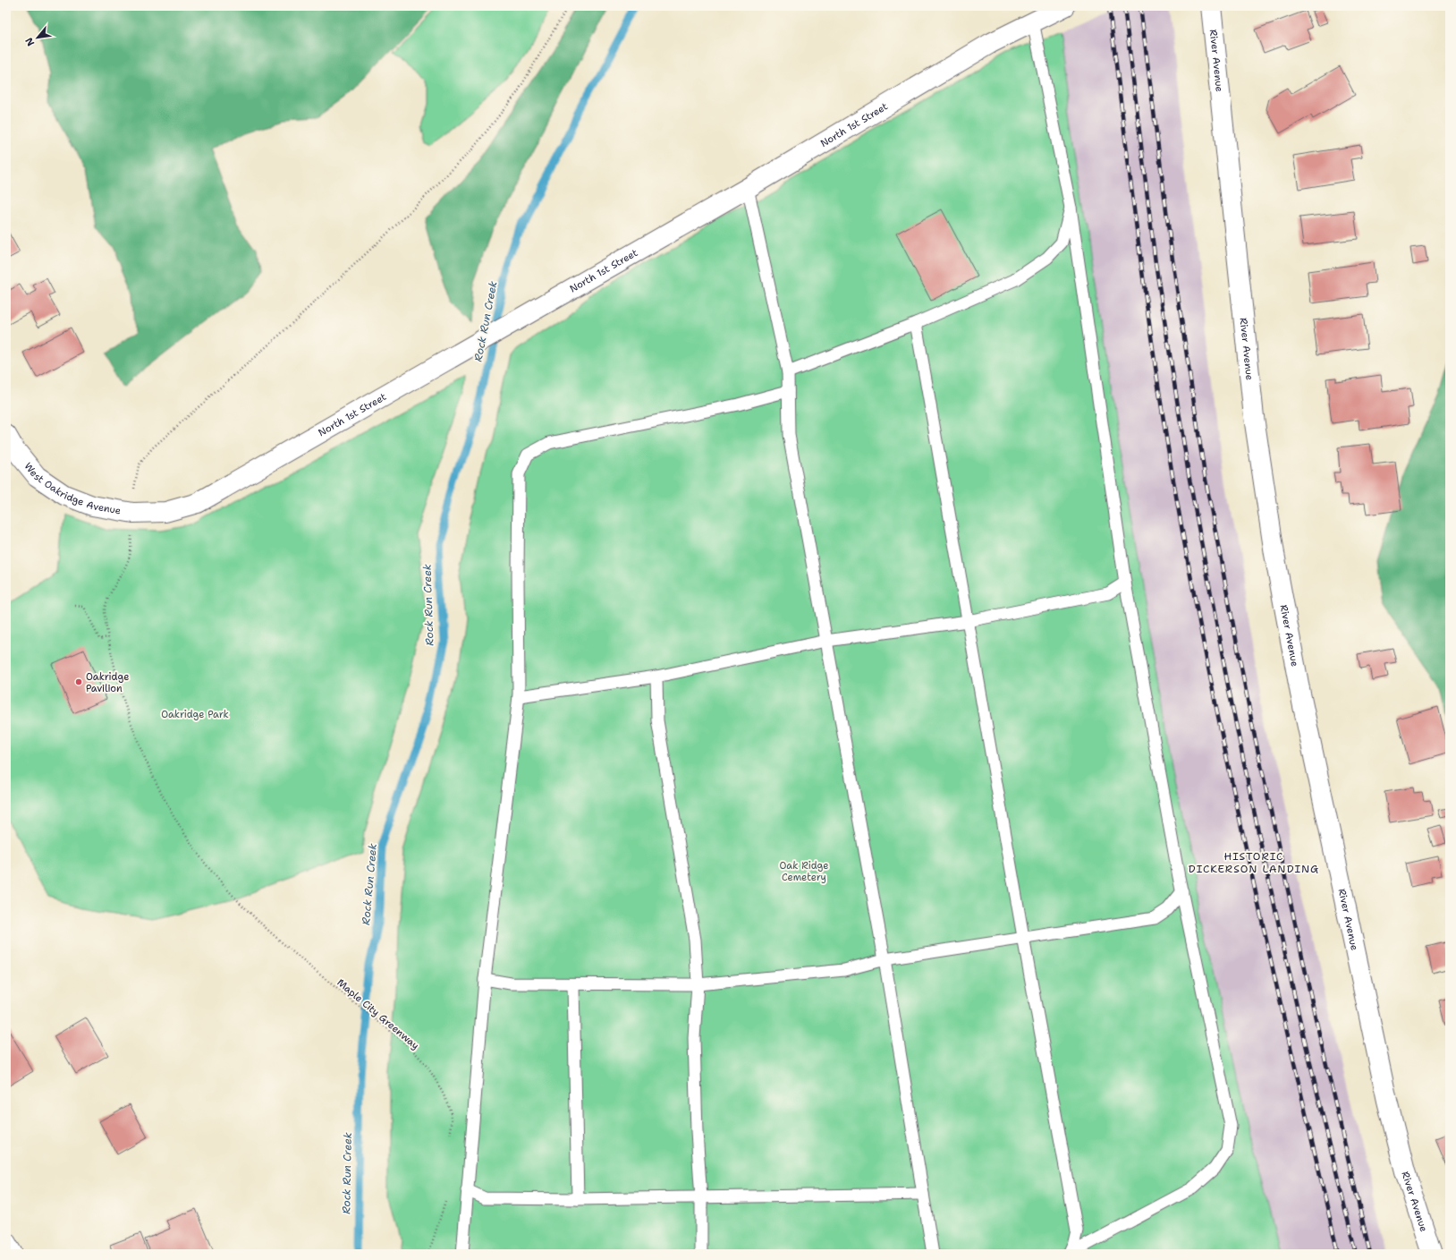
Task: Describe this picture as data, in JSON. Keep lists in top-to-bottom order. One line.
{"streets":{"street":["River Avenue","North 1st Street","West Oakridge Avenue"],"path":["Maple City Greenway"]},"crossings":[["North 1st Street","West Oakridge Avenue"]],"districts":["HISTORIC DICKERSON LANDING"],"water":["Rock Run Creek"],"parks":["Oakridge Park","Oak Ridge Cemetery"],"places":["Oakridge Pavilion"],"north":"bottom left"}
